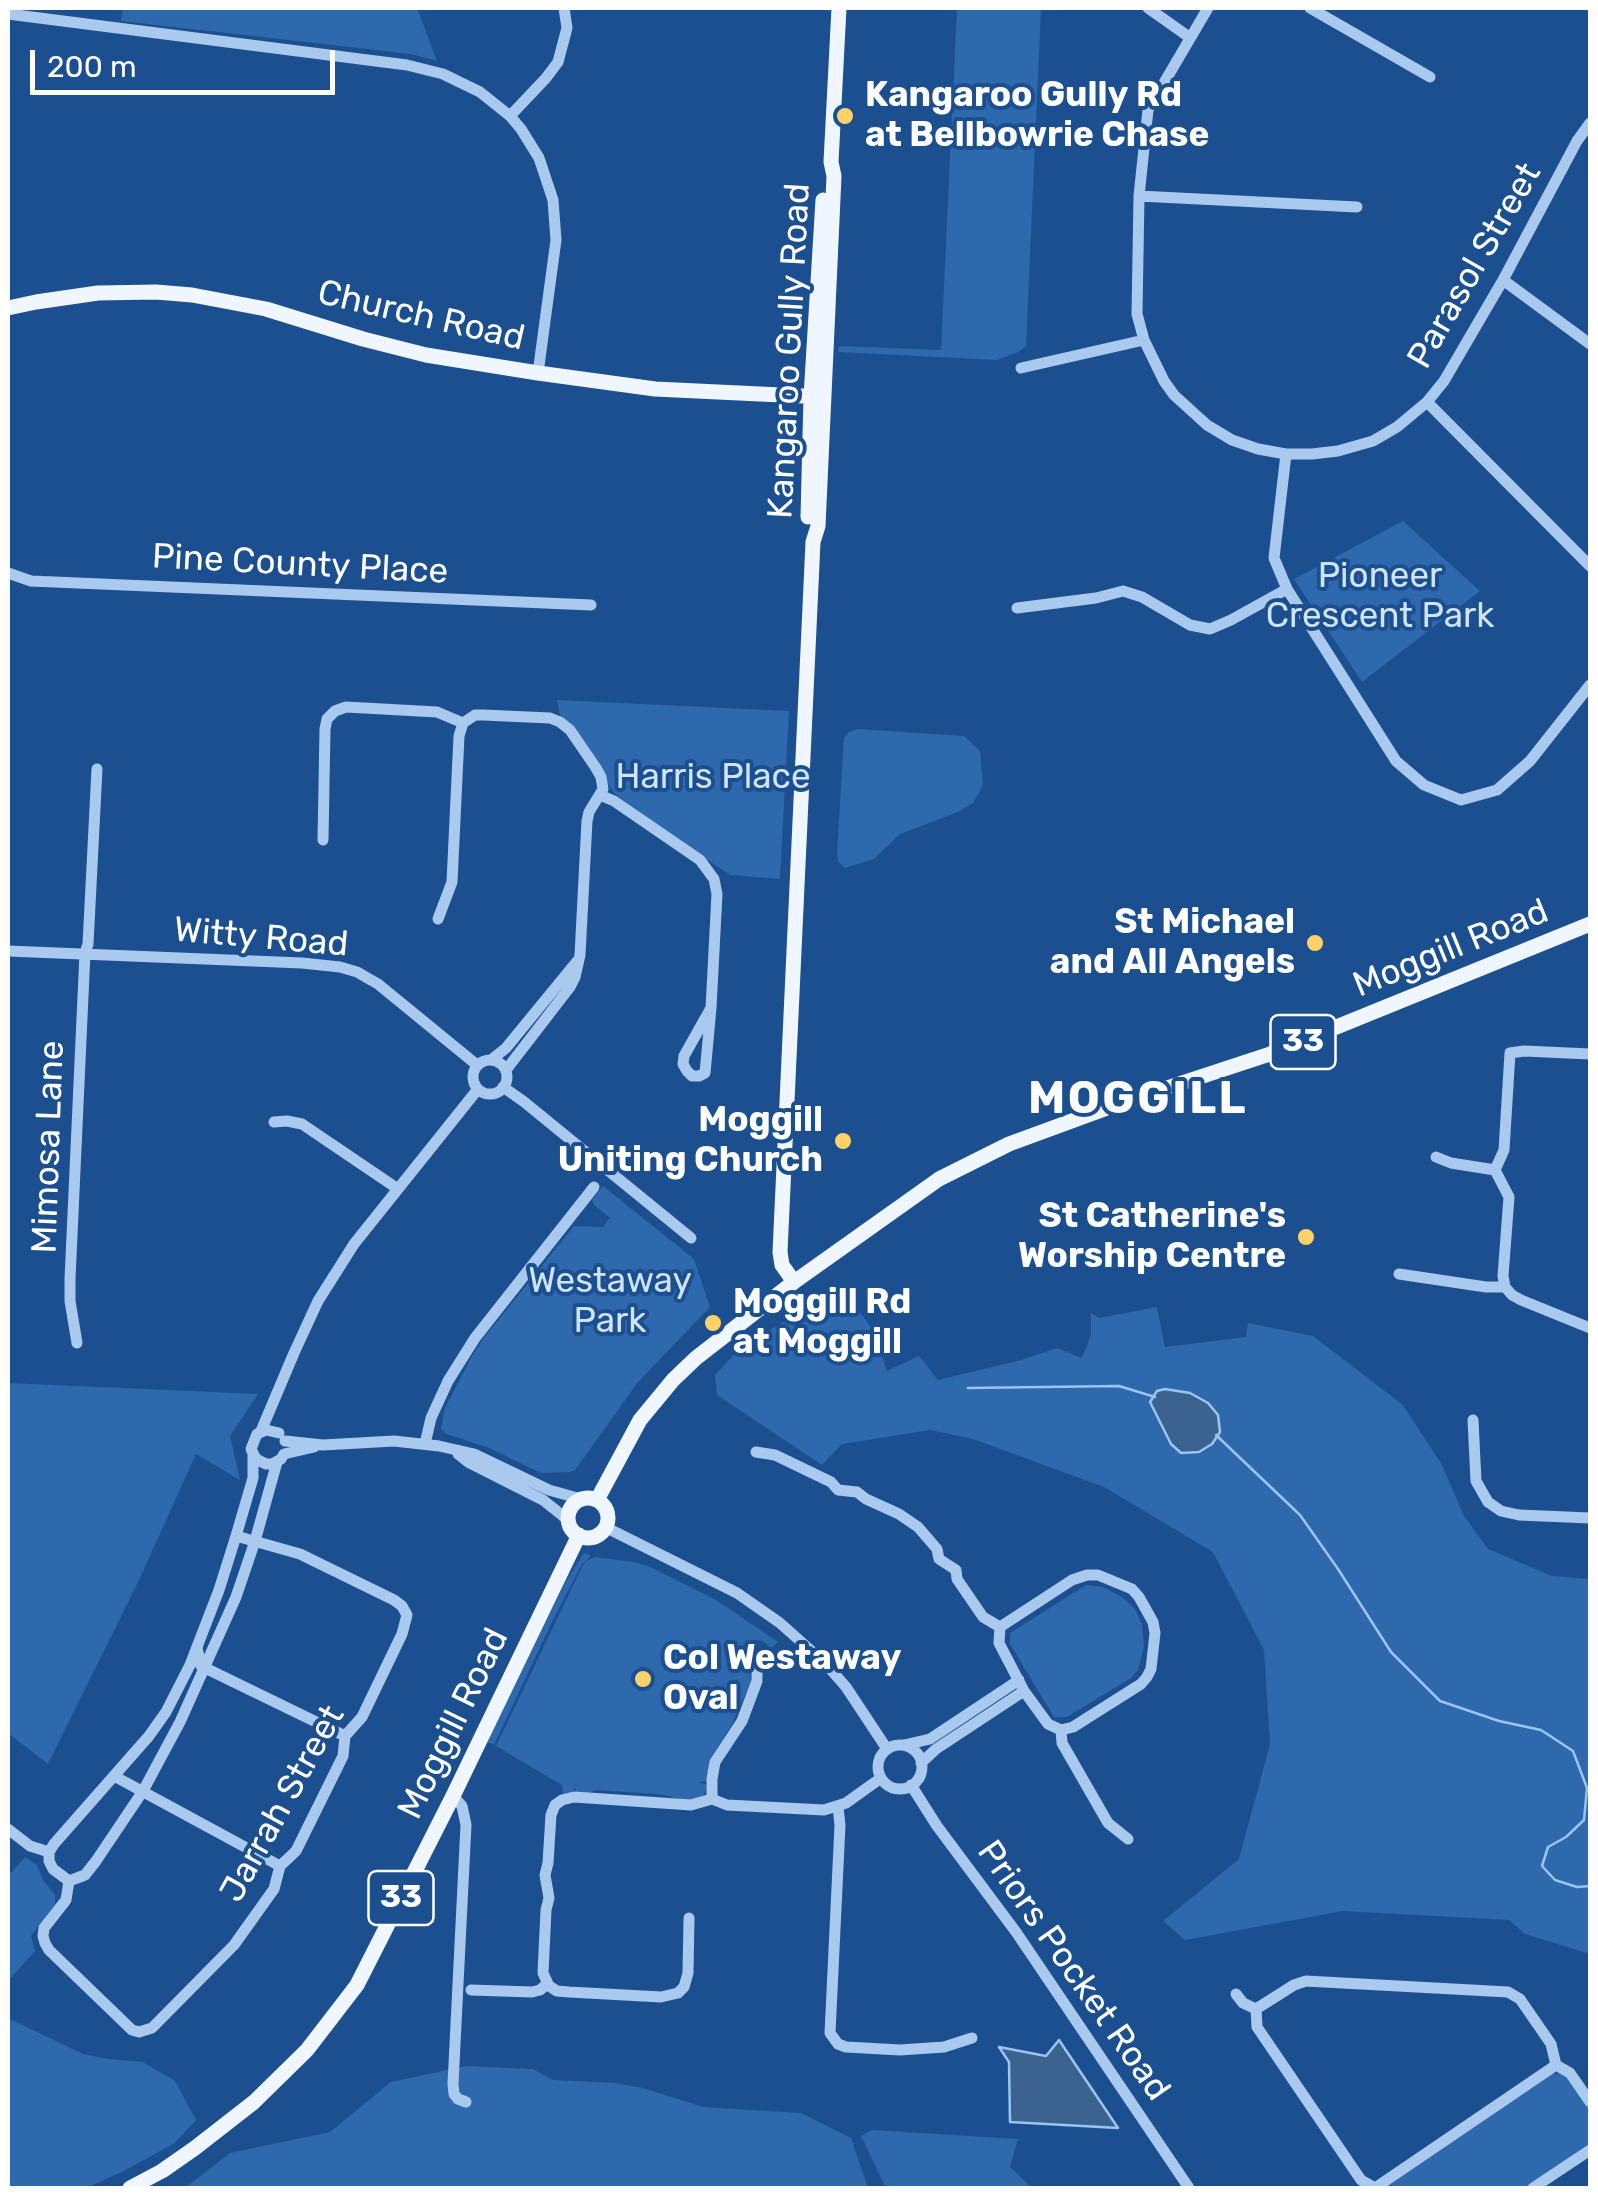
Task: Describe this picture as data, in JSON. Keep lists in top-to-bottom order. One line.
{"streets":{"main road":["Church Road","Kangaroo Gully Road","Moggill Road","33"],"street":["Parasol Street","Pine County Place","Witty Road","Mimosa Lane","Jarrah Street","Priors Pocket Road"]},"crossings":[["Church Road","Kangaroo Gully Road"],["Kangaroo Gully Road","Moggill Road"],["Witty Road","Mimosa Lane"],["Moggill Road","33"]],"districts":["MOGGILL"],"parks":["Pioneer Crescent Park","Harris Place","Westaway Park"],"places":["Kangaroo Gully Rd at Bellbowrie Chase","St Michael and All Angels","Moggill Uniting Church","St Catherine's Worship Centre","Moggill Rd at Moggill","Col Westaway Oval"],"scale_bar":"200 m"}
